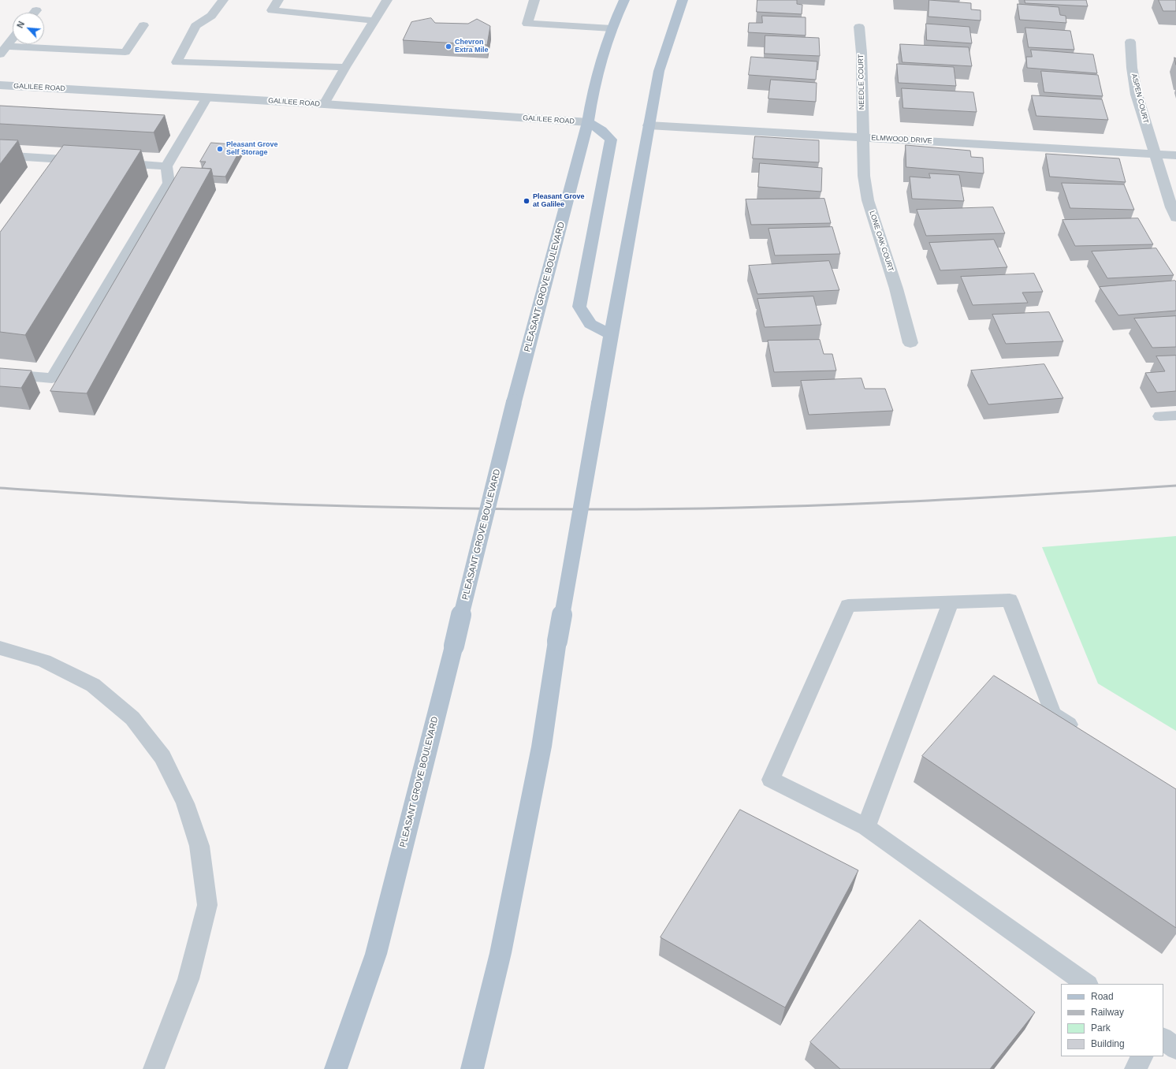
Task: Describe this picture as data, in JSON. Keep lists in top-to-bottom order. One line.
{"streets":{"main road":["PLEASANT GROVE BOULEVARD"],"street":["NEEDLE COURT","GALILEE ROAD","ASPEN COURT","ELMWOOD DRIVE","LONE OAK COURT"]},"crossings":[["NEEDLE COURT","ELMWOOD DRIVE"],["NEEDLE COURT","LONE OAK COURT"],["GALILEE ROAD","PLEASANT GROVE BOULEVARD"],["ASPEN COURT","ELMWOOD DRIVE"],["ELMWOOD DRIVE","LONE OAK COURT"]],"places":["Chevron Extra Mile","Pleasant Grove Self Storage","Pleasant Grove at Galilee"],"legend":["Road","Railway","Park","Building"],"north":"top left"}
